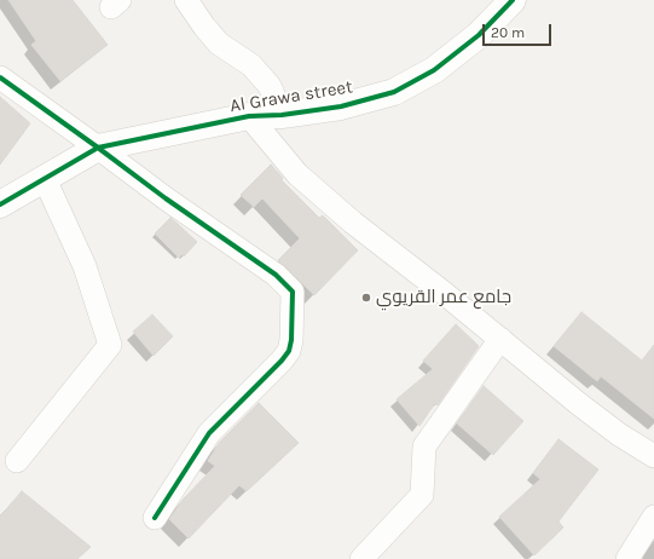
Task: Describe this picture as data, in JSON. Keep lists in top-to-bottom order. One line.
{"streets":{"street":["Al Grawa street"]},"places":["جامع عمر القريوي"],"scale_bar":"20 m"}
